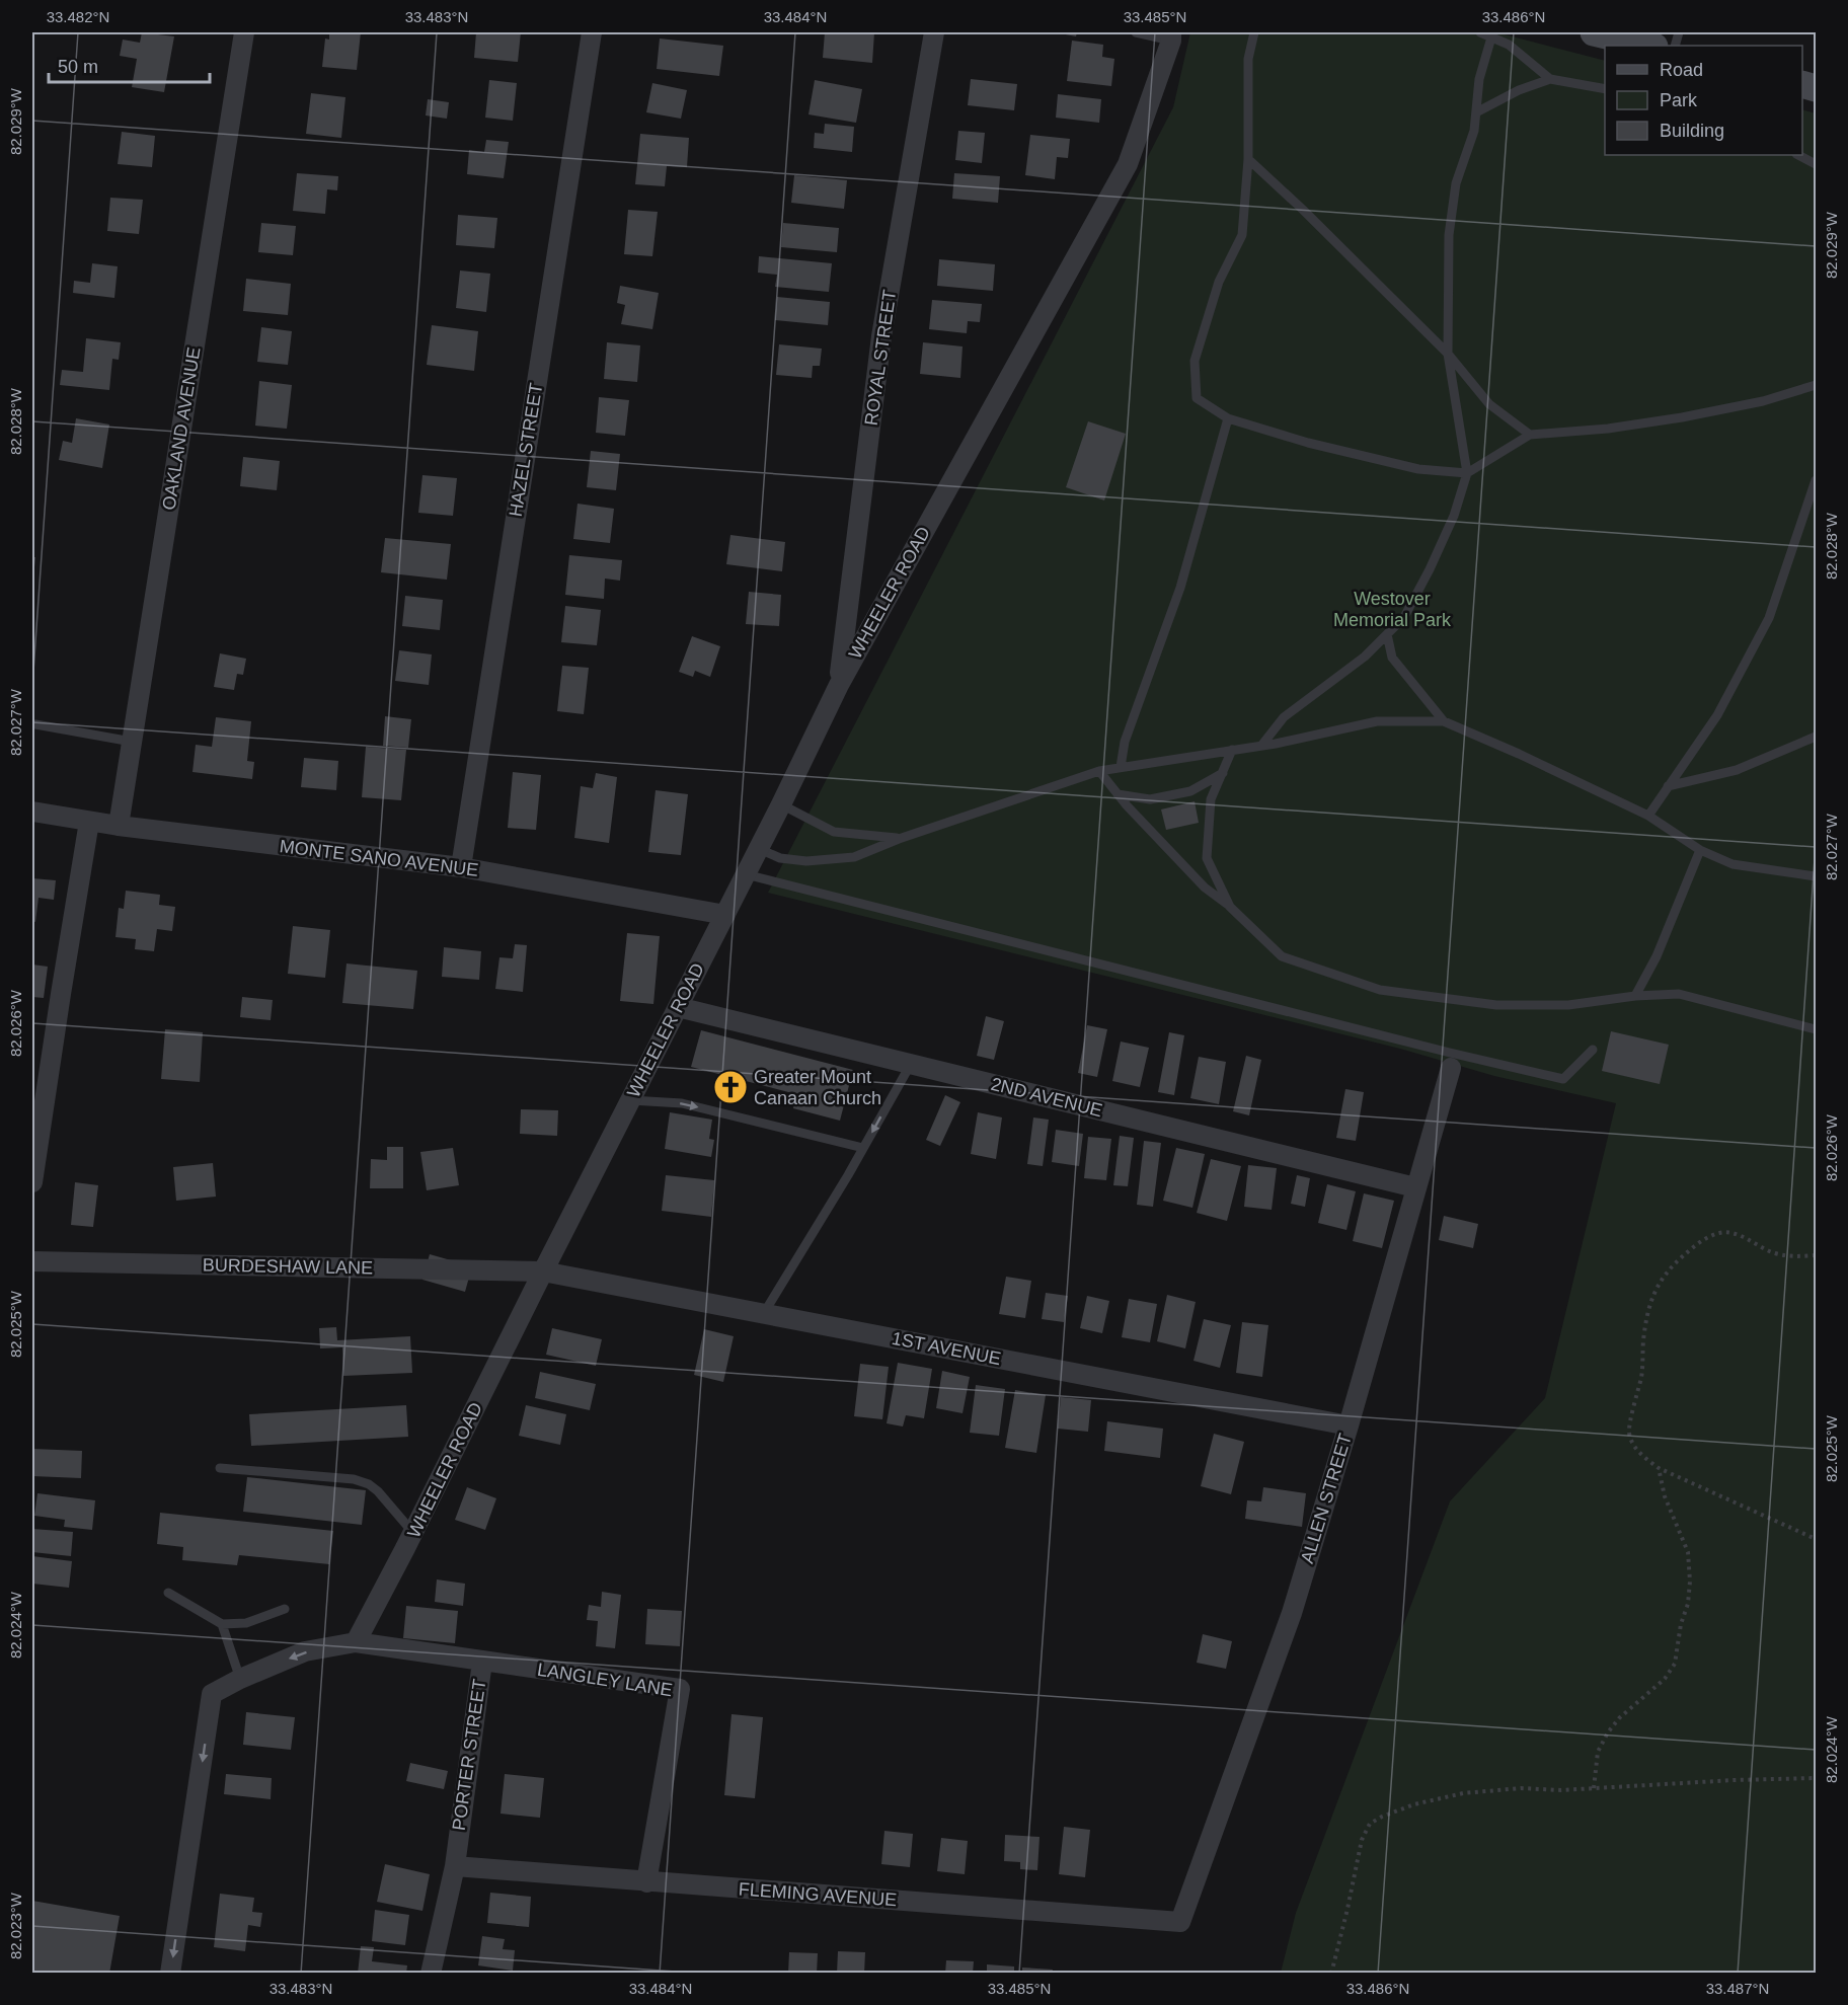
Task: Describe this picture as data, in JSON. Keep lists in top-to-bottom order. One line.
{"streets":{"street":["ROYAL STREET","OAKLAND AVENUE","HAZEL STREET","WHEELER ROAD","MONTE SANO AVENUE","2ND AVENUE","BURDESHAW LANE","1ST AVENUE","ALLEN STREET","LANGLEY LANE","PORTER STREET","FLEMING AVENUE"]},"crossings":[["ROYAL STREET","WHEELER ROAD"],["OAKLAND AVENUE","MONTE SANO AVENUE"],["HAZEL STREET","MONTE SANO AVENUE"],["WHEELER ROAD","MONTE SANO AVENUE"],["WHEELER ROAD","2ND AVENUE"],["WHEELER ROAD","BURDESHAW LANE"],["WHEELER ROAD","1ST AVENUE"],["WHEELER ROAD","PORTER STREET"],["2ND AVENUE","ALLEN STREET"],["BURDESHAW LANE","1ST AVENUE"],["1ST AVENUE","ALLEN STREET"],["ALLEN STREET","FLEMING AVENUE"],["LANGLEY LANE","PORTER STREET"],["LANGLEY LANE","FLEMING AVENUE"],["PORTER STREET","FLEMING AVENUE"]],"parks":["Westover Memorial Park"],"places":{"church":["Greater Mount Canaan Church"]},"legend":["Road","Park","Building"],"scale_bar":"50 m","coordinates":["33.482°N","33.483°N","33.484°N","33.485°N","33.486°N","82.029°W","82.028°W","82.027°W","82.026°W","82.025°W","82.024°W","82.023°W","33.487°N"]}
